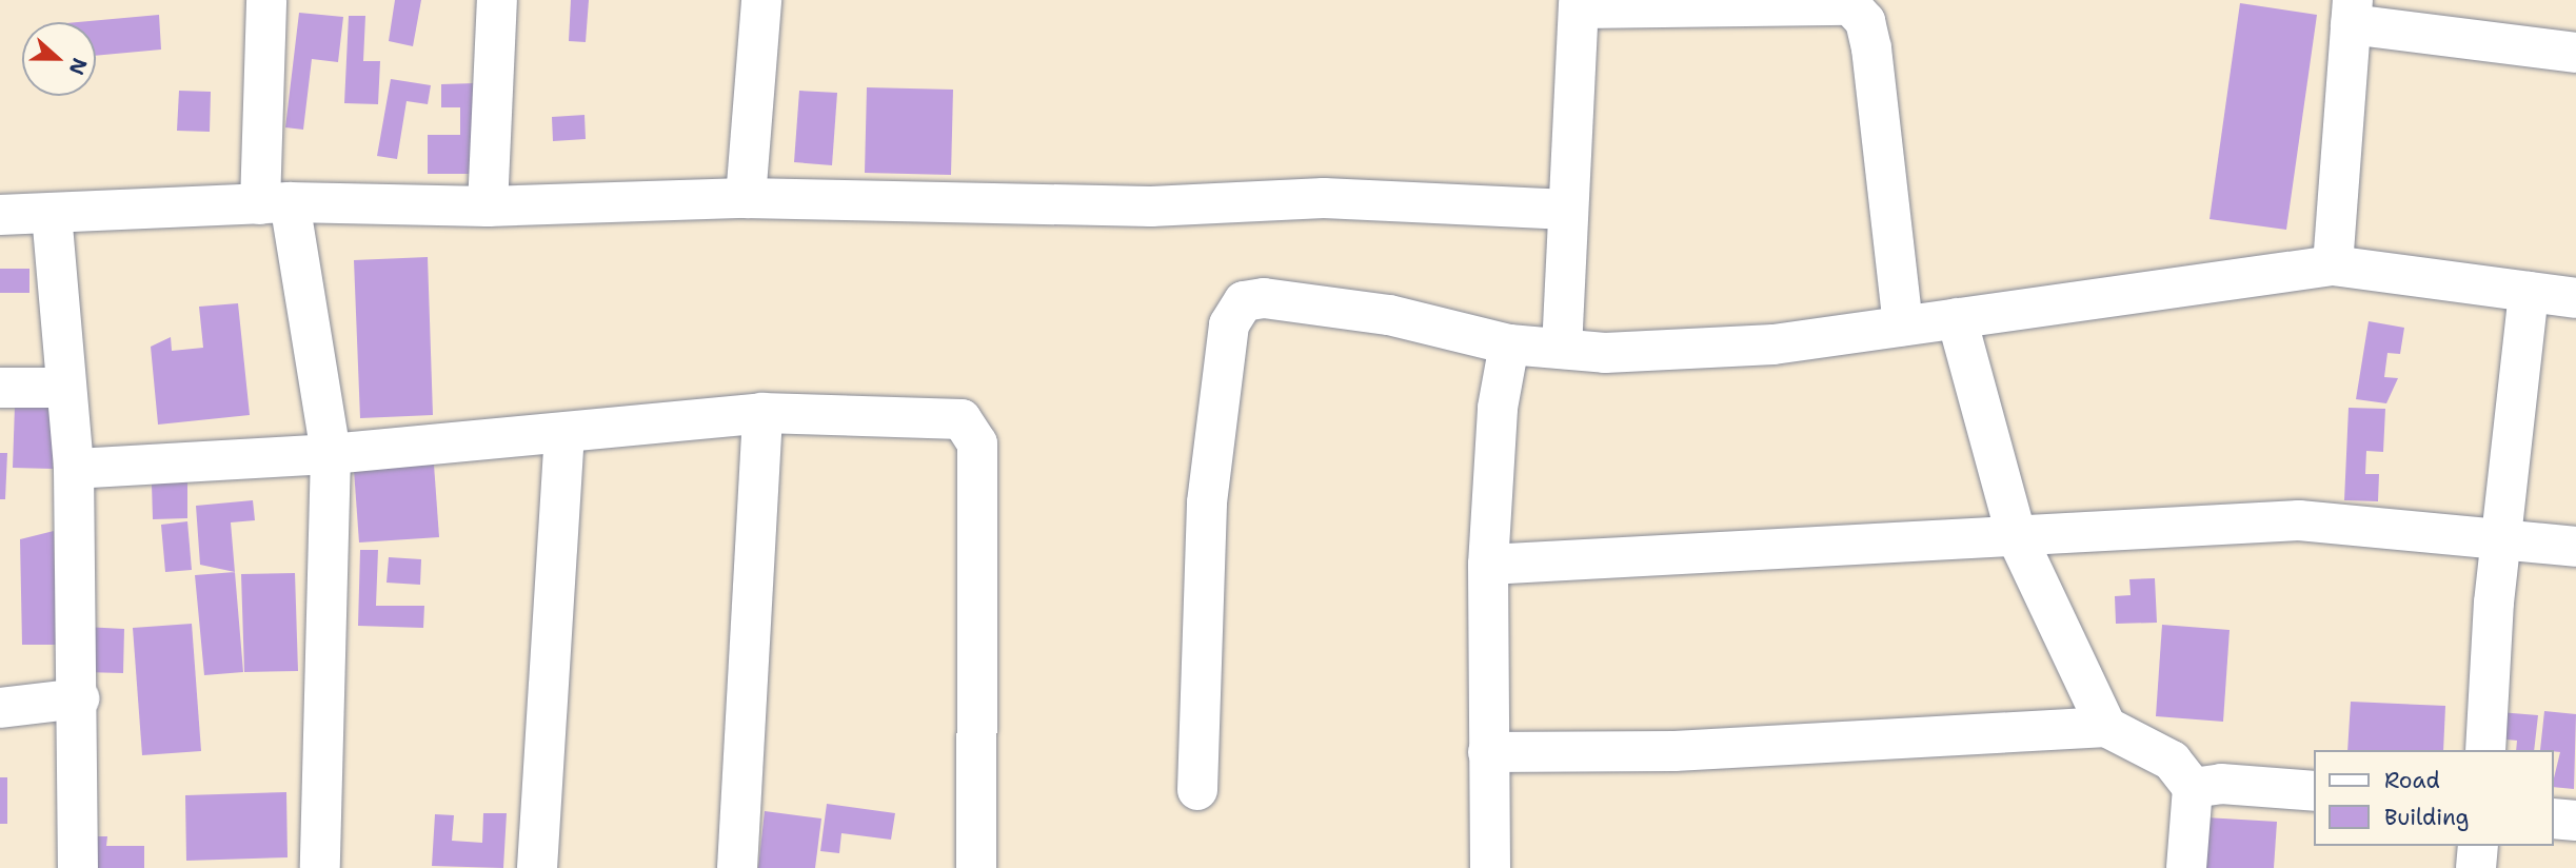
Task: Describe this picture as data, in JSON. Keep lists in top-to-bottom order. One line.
{"legend":["Road","Building"],"north":"right"}
